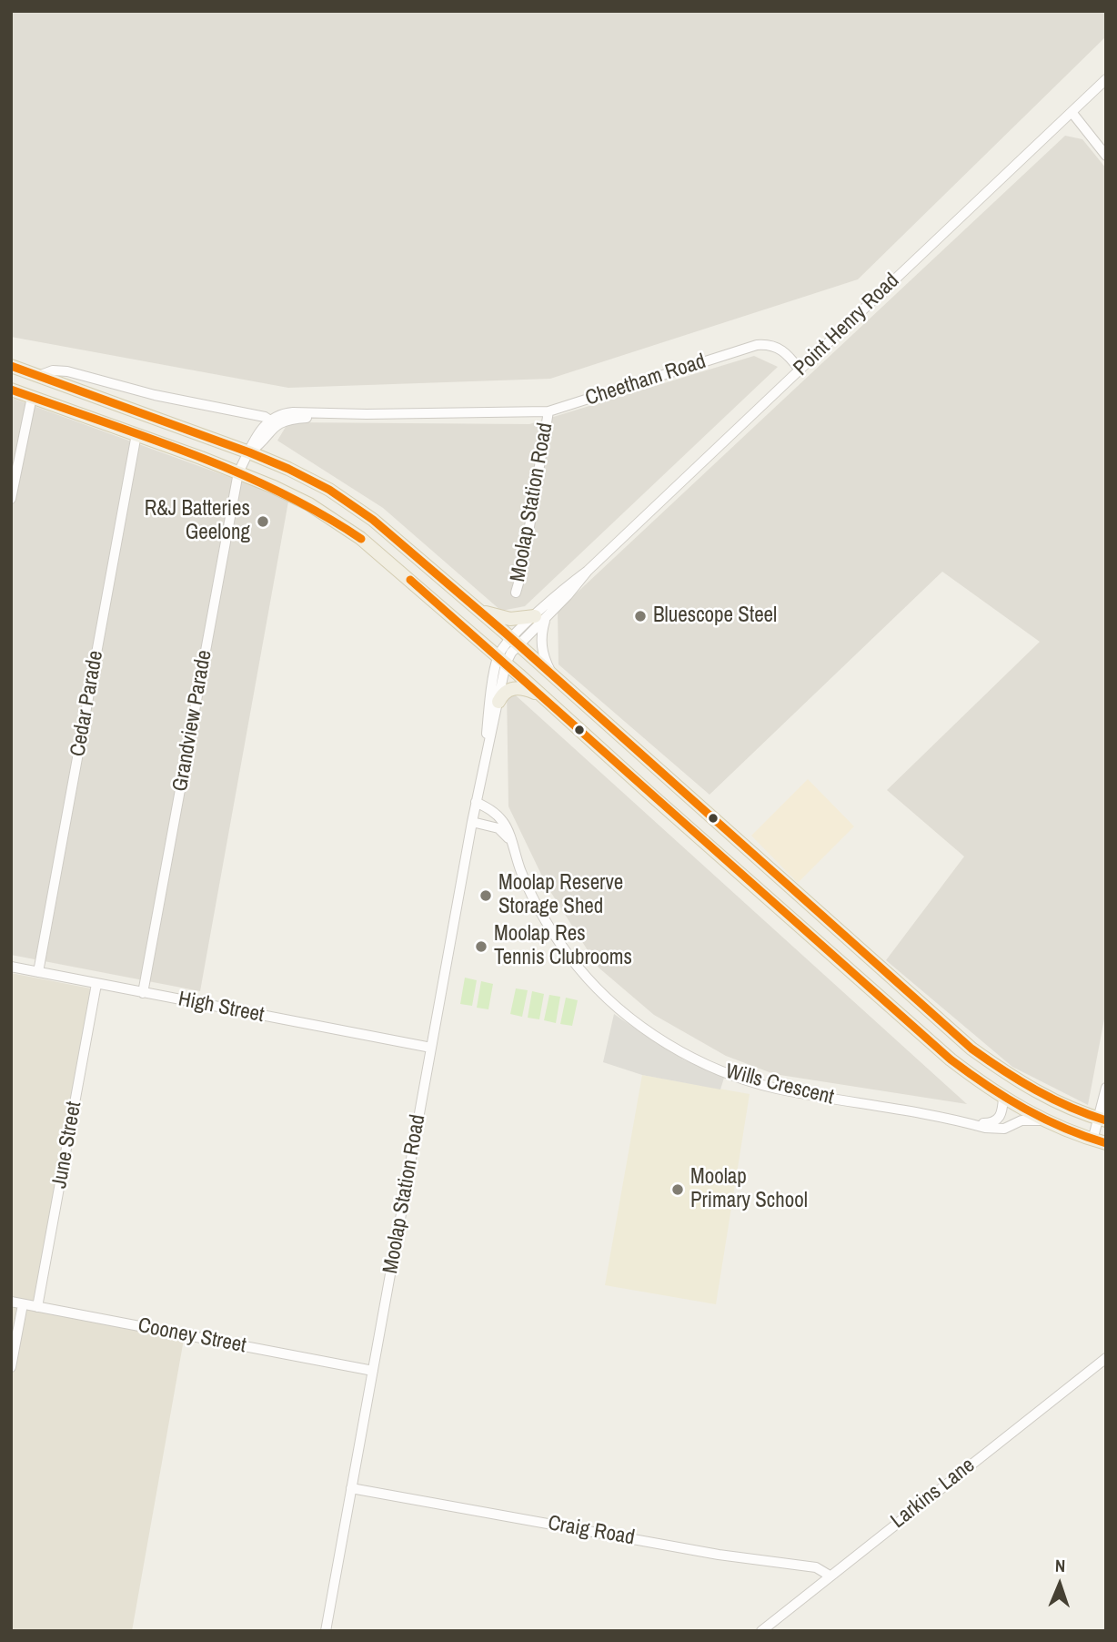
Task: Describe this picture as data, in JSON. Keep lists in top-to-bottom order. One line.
{"streets":{"street":["Point Henry Road","Cheetham Road","Moolap Station Road","Cedar Parade","Grandview Parade","High Street","Wills Crescent","June Street","Cooney Street","Larkins Lane","Craig Road"]},"crossings":[["Point Henry Road","Cheetham Road"],["Point Henry Road","Moolap Station Road"],["Cheetham Road","Moolap Station Road"],["Moolap Station Road","High Street"],["Moolap Station Road","Wills Crescent"],["Moolap Station Road","Cooney Street"],["Moolap Station Road","Craig Road"],["Cedar Parade","High Street"],["Grandview Parade","High Street"],["High Street","June Street"],["June Street","Cooney Street"],["Larkins Lane","Craig Road"]],"places":["R&J Batteries Geelong","Bluescope Steel","Moolap Reserve Storage Shed","Moolap Res Tennis Clubrooms","Moolap Primary School"],"north":"top"}
